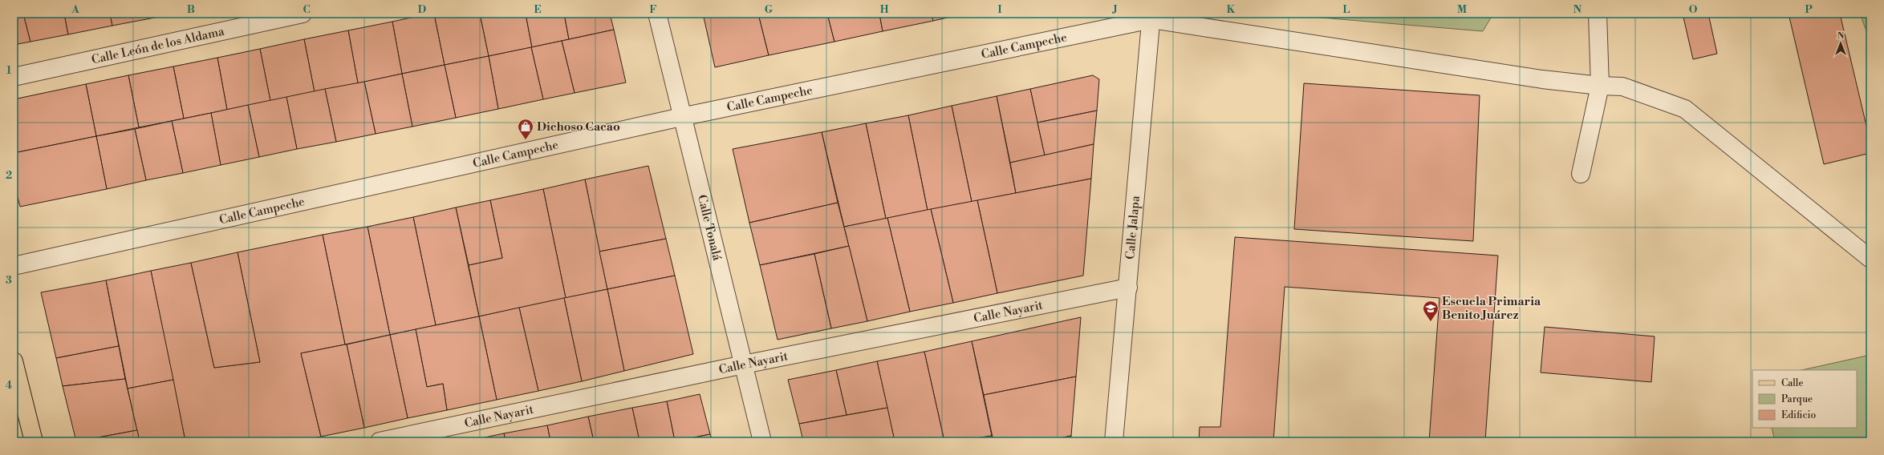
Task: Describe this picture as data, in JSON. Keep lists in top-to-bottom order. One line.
{"streets":{"street":["Calle León de los Aldama","Calle Campeche","Calle Tonalá","Calle Jalapa","Calle Nayarit"]},"crossings":[["Calle Campeche","Calle Tonalá"],["Calle Campeche","Calle Jalapa"],["Calle Tonalá","Calle Nayarit"],["Calle Jalapa","Calle Nayarit"]],"places":{"shop":["Dichoso Cacao"],"school or university":["Escuela Primaria Benito Juárez"]},"legend":["Calle","Parque","Edificio"],"north":"top","grid":{"columns":["A","B","C","D","E","F","G","H","I","J","K","L","M","N","O","P"],"rows":["1","2","3","4"]}}
